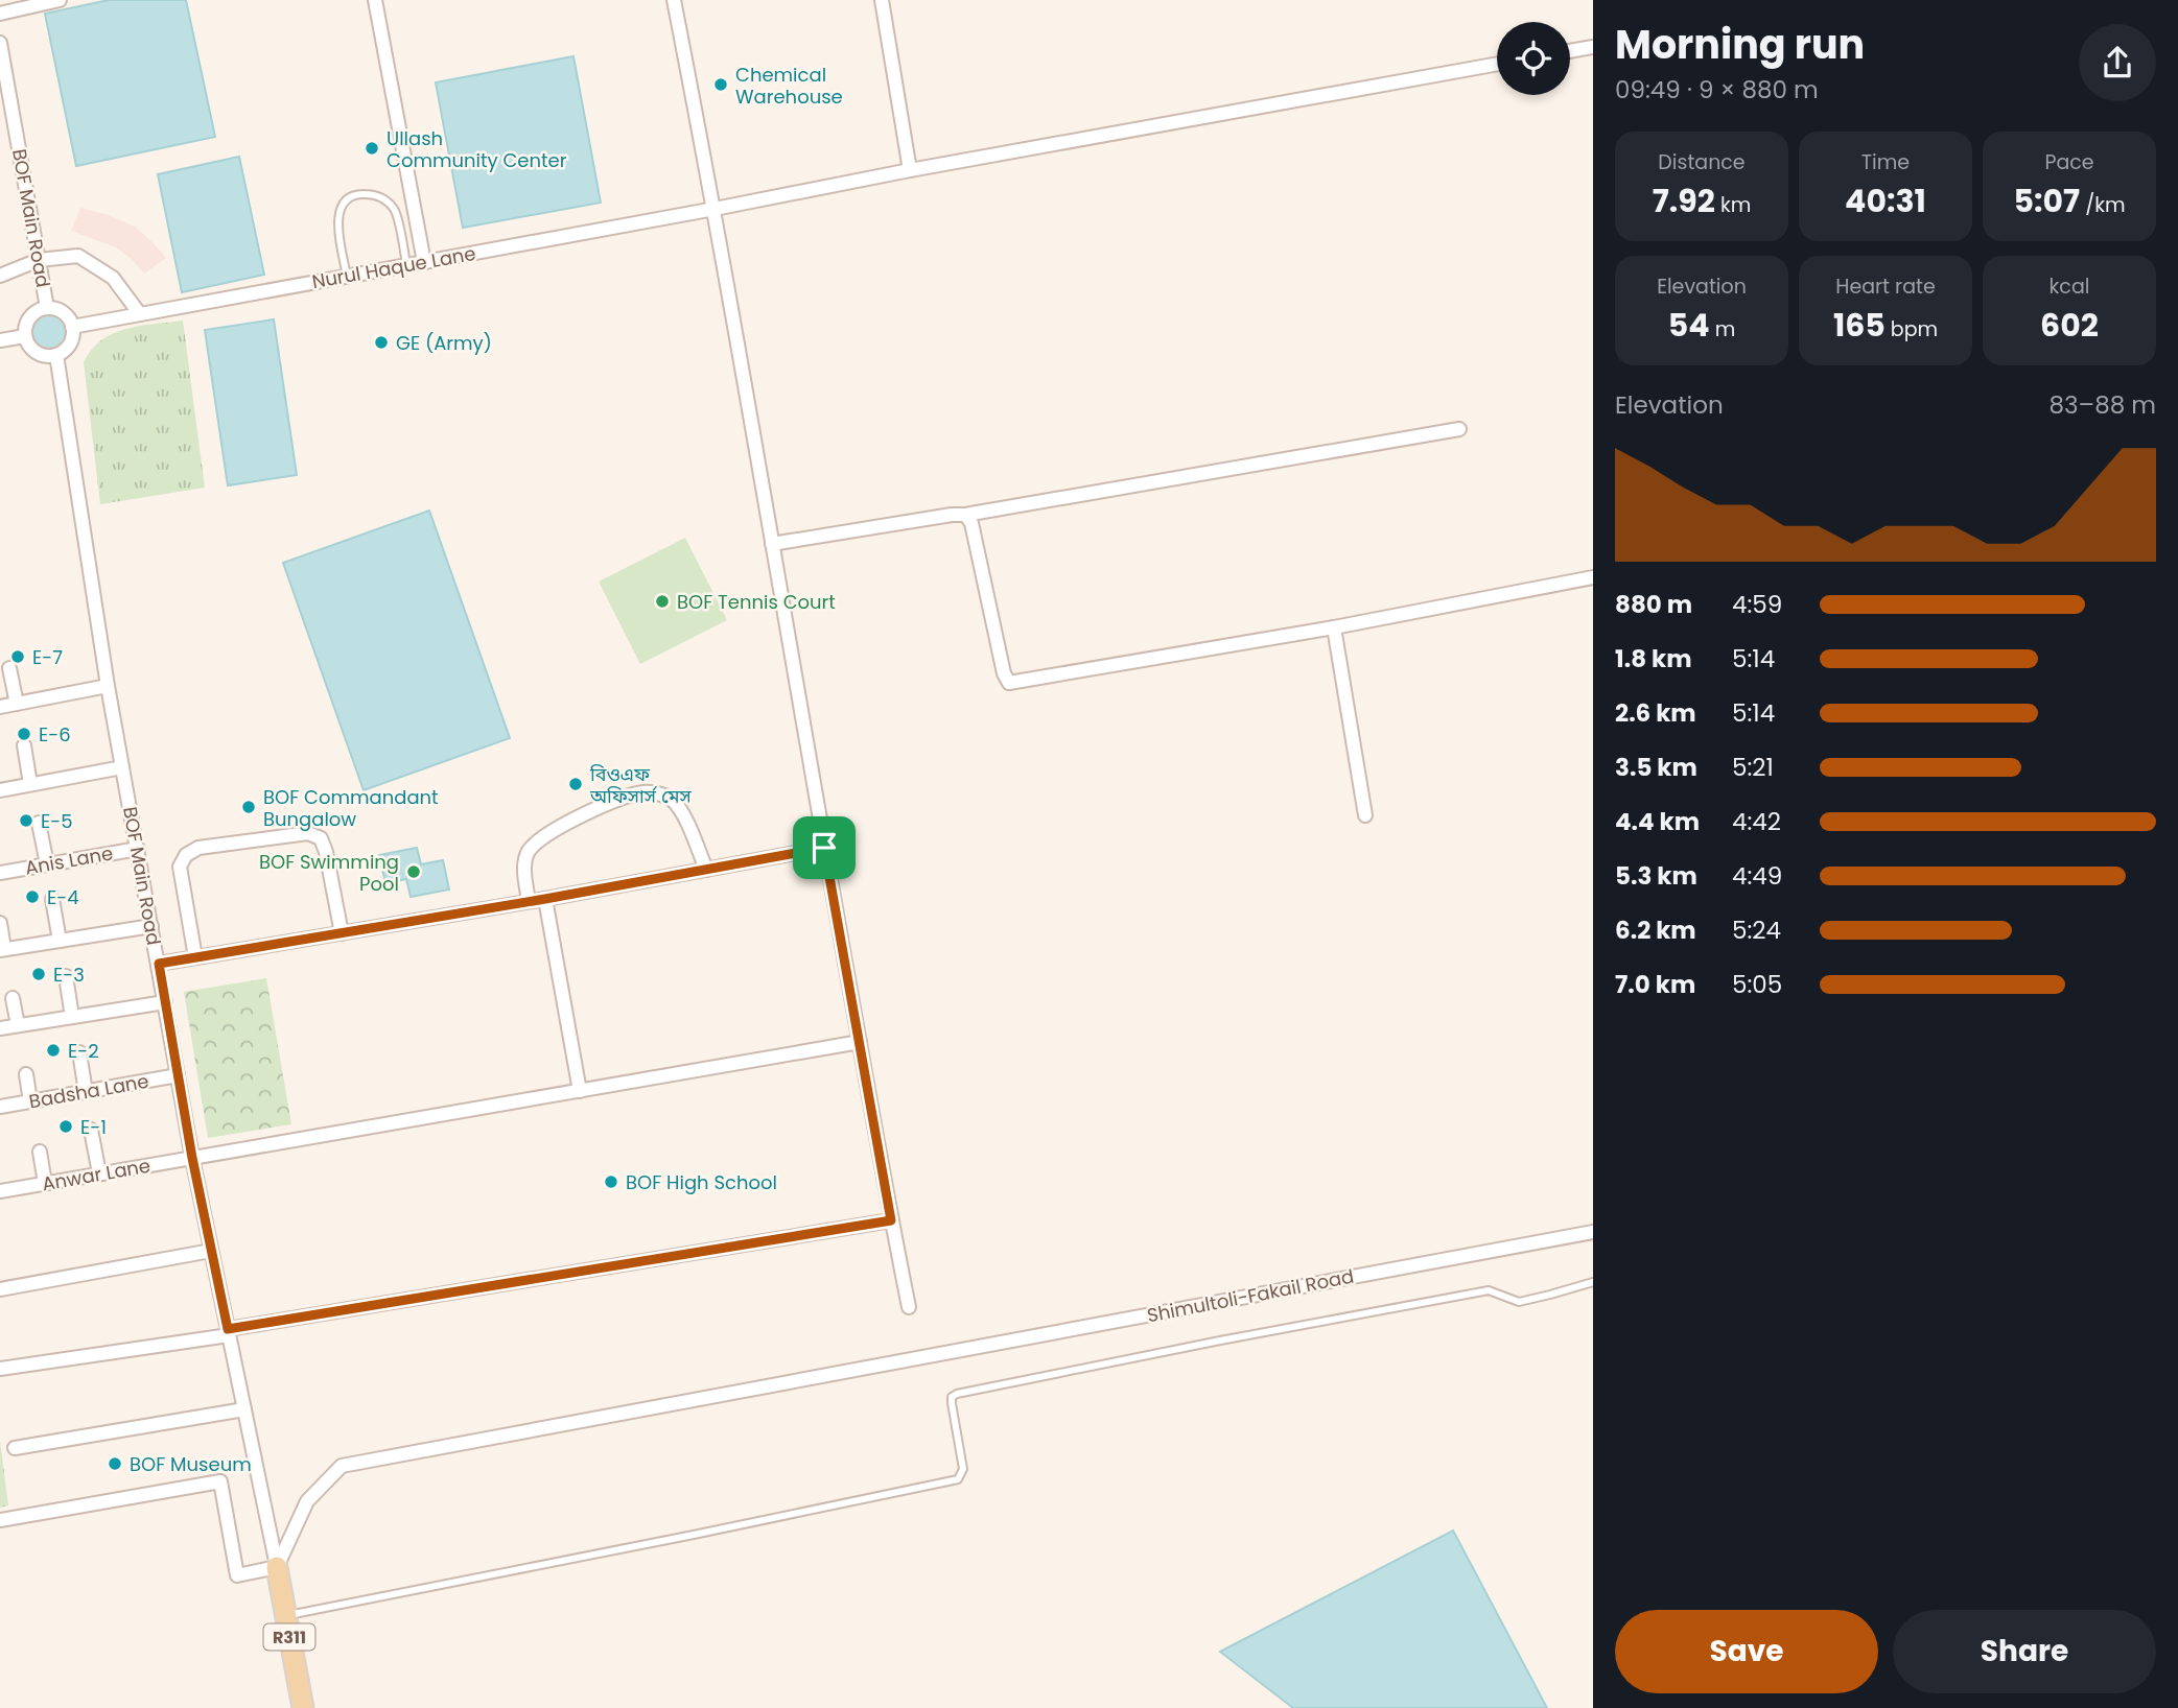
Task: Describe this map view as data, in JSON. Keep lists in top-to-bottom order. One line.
{"streets":{"main road":["R311"],"street":["BOF Main Road","Nurul Haque Lane","Anis Lane","Badsha Lane","Anwar Lane","Shimultoli-Fakail Road"]},"crossings":[["BOF Main Road","Nurul Haque Lane"],["BOF Main Road","Anis Lane"],["BOF Main Road","Badsha Lane"],["BOF Main Road","Anwar Lane"],["BOF Main Road","Shimultoli-Fakail Road"],["BOF Main Road","R311"],["Shimultoli-Fakail Road","R311"]],"places":["Chemical Warehouse","Ullash Community Center","GE (Army)","BOF Tennis Court","E-7","E-6","বিওএফ অফিসার্স মেস","BOF Commandant Bungalow","E-5","BOF Swimming Pool","E-4","E-3","E-2","E-1","BOF High School","BOF Museum"],"page":{"heading":["Morning run","09:49 · 9 × 880 m"],"stats":[["Distance","7.92 km"],["Time","40:31"],["Pace","5:07 /km"],["Elevation","54 m"],["Heart rate","165 bpm"],["kcal","602"]],"chart":["Elevation","83–88 m"],"list":[{"name":"880 m","note":"4:59"},{"name":"1.8 km","note":"5:14"},{"name":"2.6 km","note":"5:14"},{"name":"3.5 km","note":"5:21"},{"name":"4.4 km","note":"4:42"},{"name":"5.3 km","note":"4:49"},{"name":"6.2 km","note":"5:24"},{"name":"7.0 km","note":"5:05"}],"buttons":["Save","Share"]}}
